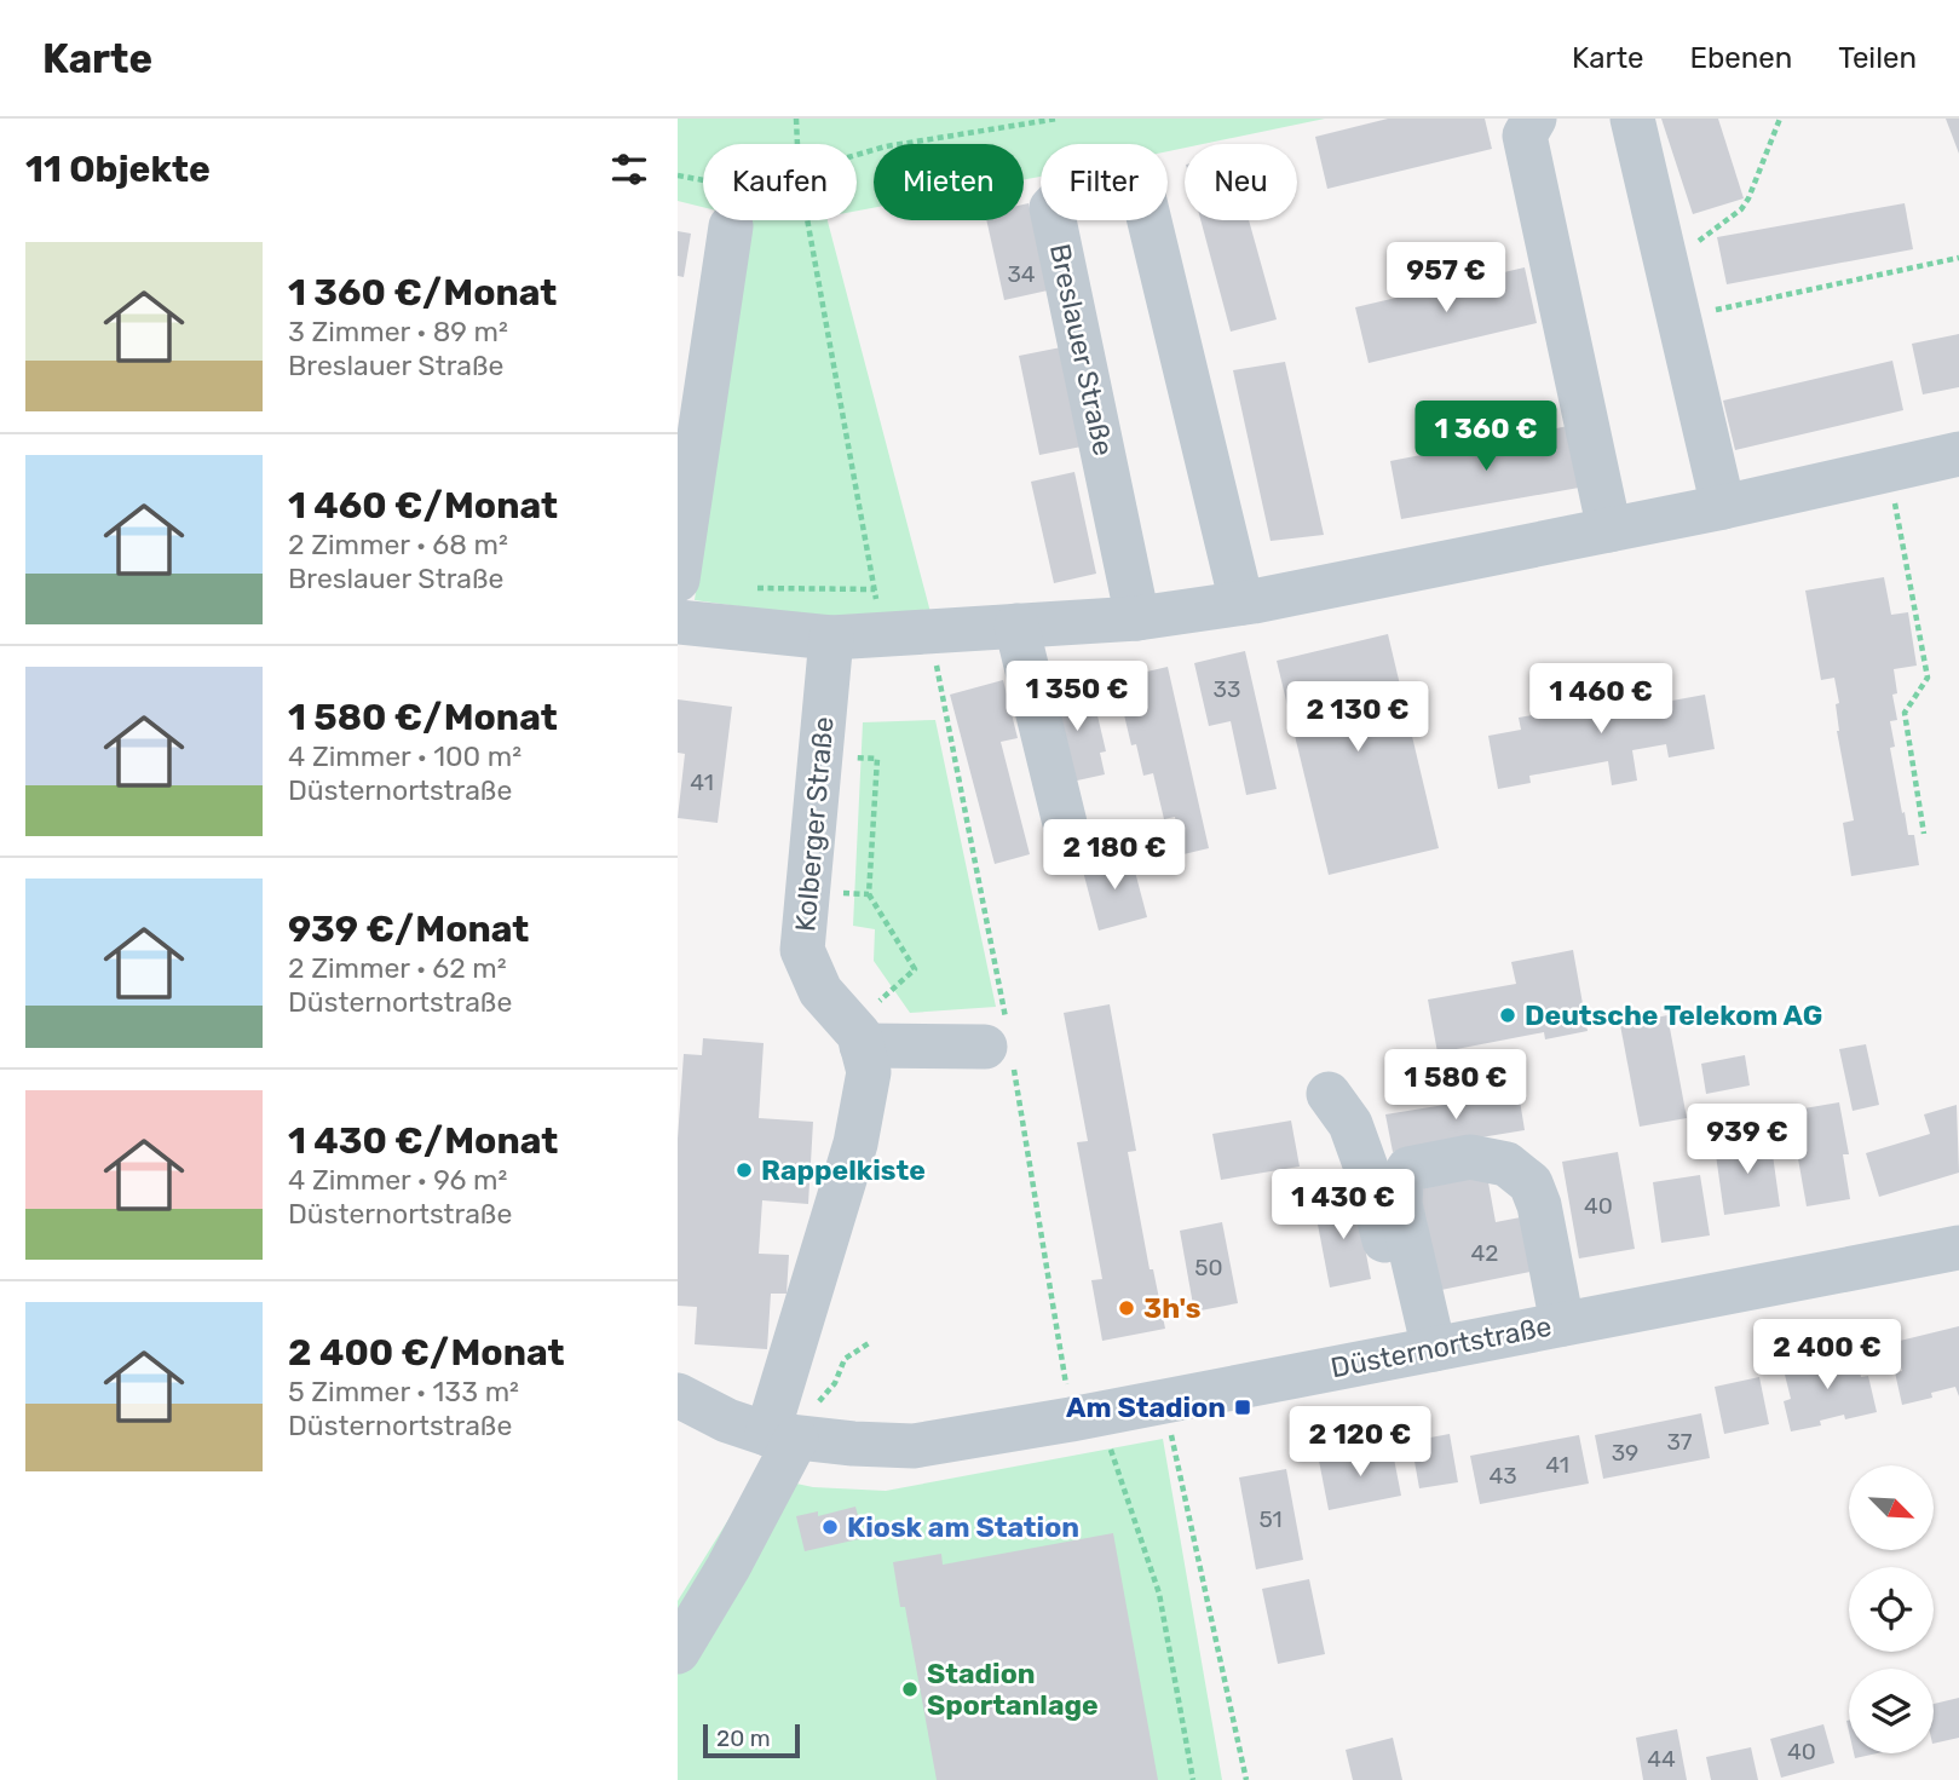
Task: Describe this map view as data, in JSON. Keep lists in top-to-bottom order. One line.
{"streets":{"street":["Breslauer Straße","Kolberger Straße","Düsternortstraße"]},"places":{"other":["Deutsche Telekom AG","Rappelkiste","3h's","Kiosk am Station","Stadion Sportanlage"],"transit":["Am Stadion"]},"house_numbers":["34","33","41","40","42","50","37","39","41","43","51","40","44"],"scale_bar":"20 m","north":"bottom right","page":{"header":"Karte","nav":["Karte","Ebenen","Teilen"],"heading":"11 Objekte","chip":["Kaufen","Mieten","Filter","Neu"],"list":[{"name":"1 360 €/Monat","note":"3 Zimmer · 89 m² · Breslauer Straße"},{"name":"1 460 €/Monat","note":"2 Zimmer · 68 m² · Breslauer Straße"},{"name":"1 580 €/Monat","note":"4 Zimmer · 100 m² · Düsternortstraße"},{"name":"939 €/Monat","note":"2 Zimmer · 62 m² · Düsternortstraße"},{"name":"1 430 €/Monat","note":"4 Zimmer · 96 m² · Düsternortstraße"},{"name":"2 400 €/Monat","note":"5 Zimmer · 133 m² · Düsternortstraße"}],"price":["957 €","1 360 €","1 350 €","1 460 €","2 130 €","2 180 €","1 580 €","939 €","1 430 €","2 400 €","2 120 €"],"scale":"20 m"}}
